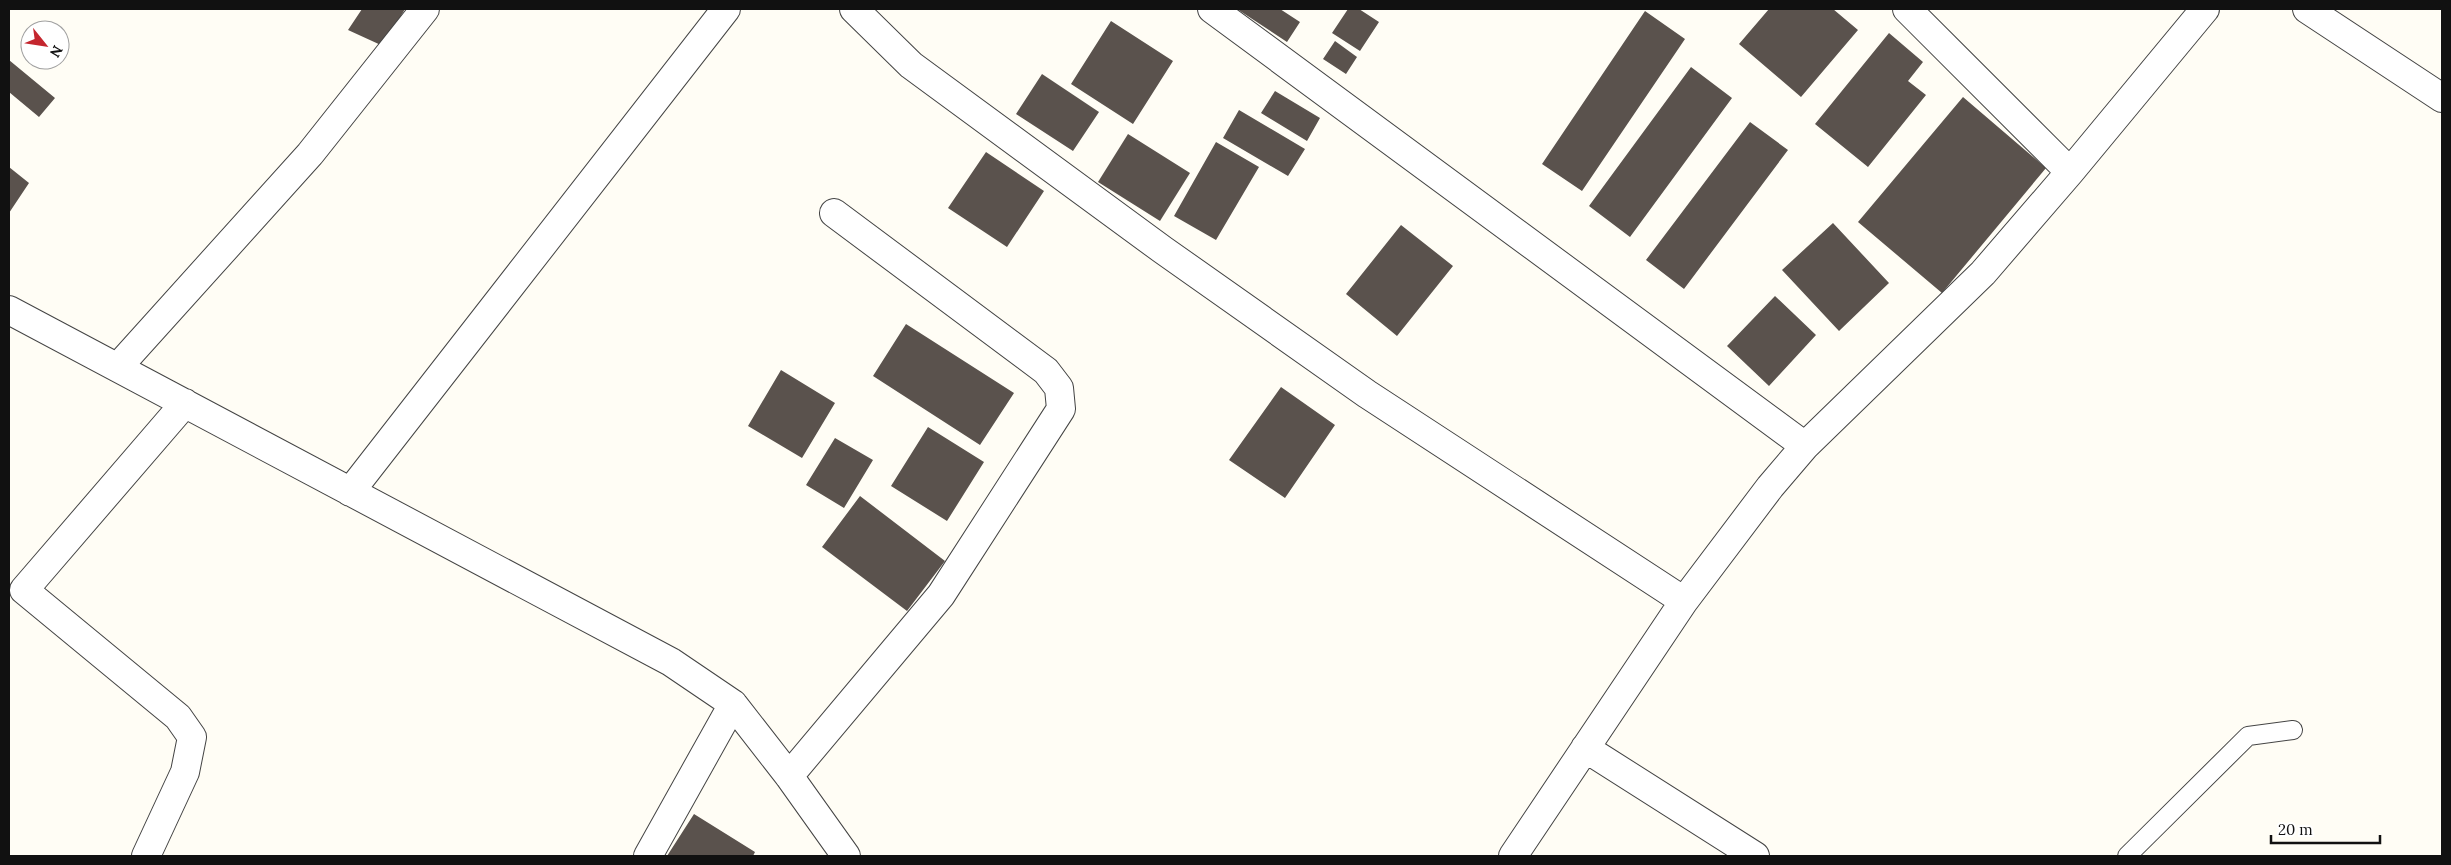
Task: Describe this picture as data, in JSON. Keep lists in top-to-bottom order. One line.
{"scale_bar":"20 m","north":"bottom right"}
